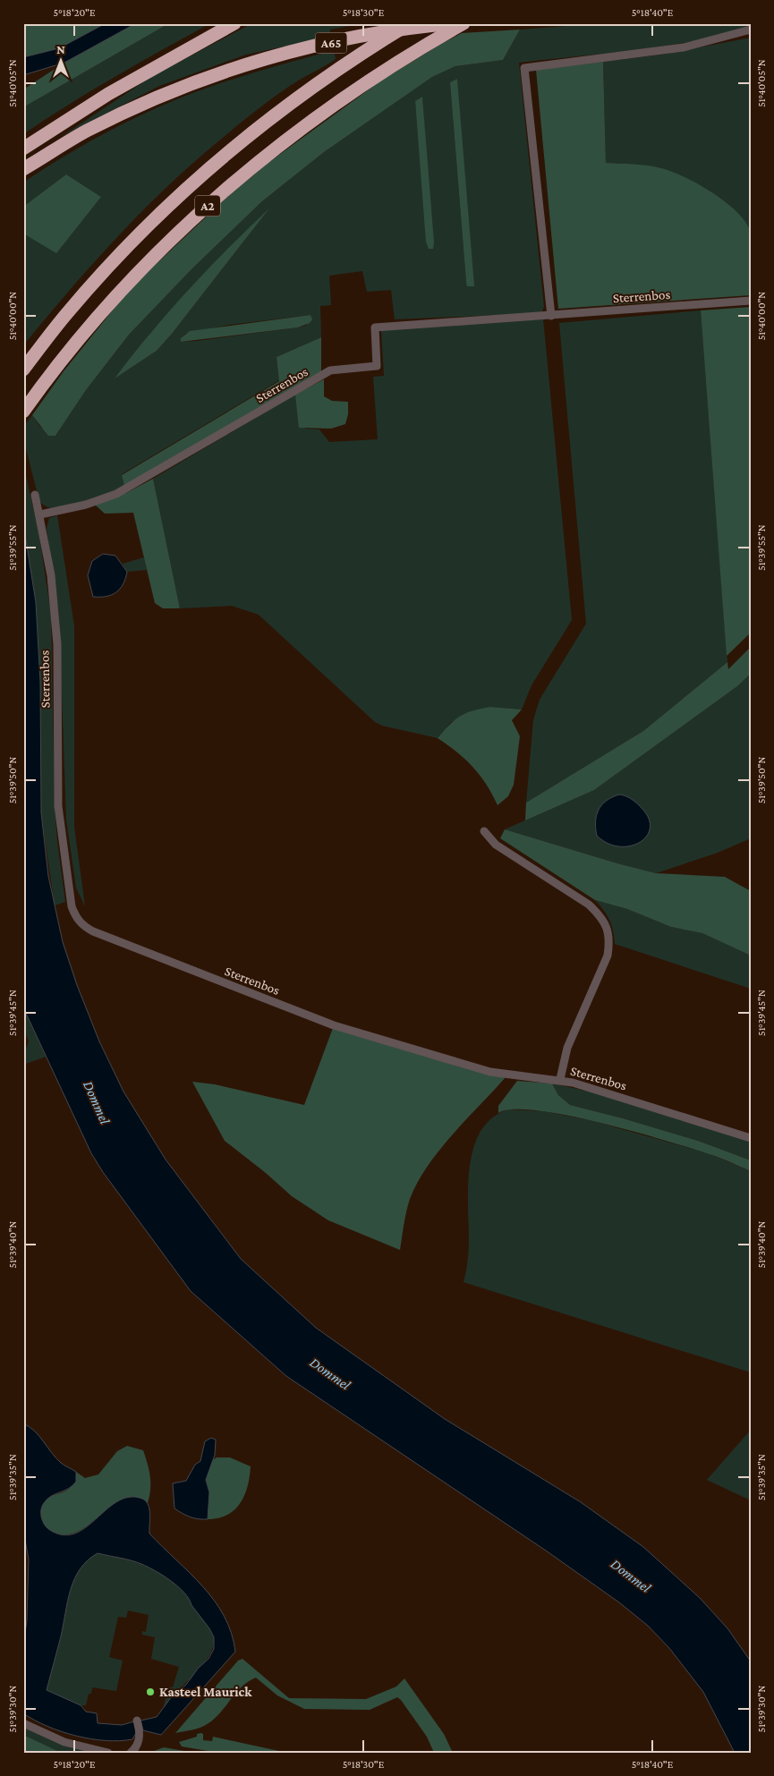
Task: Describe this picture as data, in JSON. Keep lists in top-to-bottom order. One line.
{"streets":{"highway":["A65","A2"],"street":["Sterrenbos"]},"water":["Dommel"],"places":["Kasteel Maurick"],"north":"top","coordinates":["5°18'20\"E","5°18'30\"E","5°18'40\"E","51°40'05\"N","51°40'00\"N","51°39'55\"N","51°39'50\"N","51°39'45\"N","51°39'40\"N","51°39'35\"N","51°39'30\"N"]}
